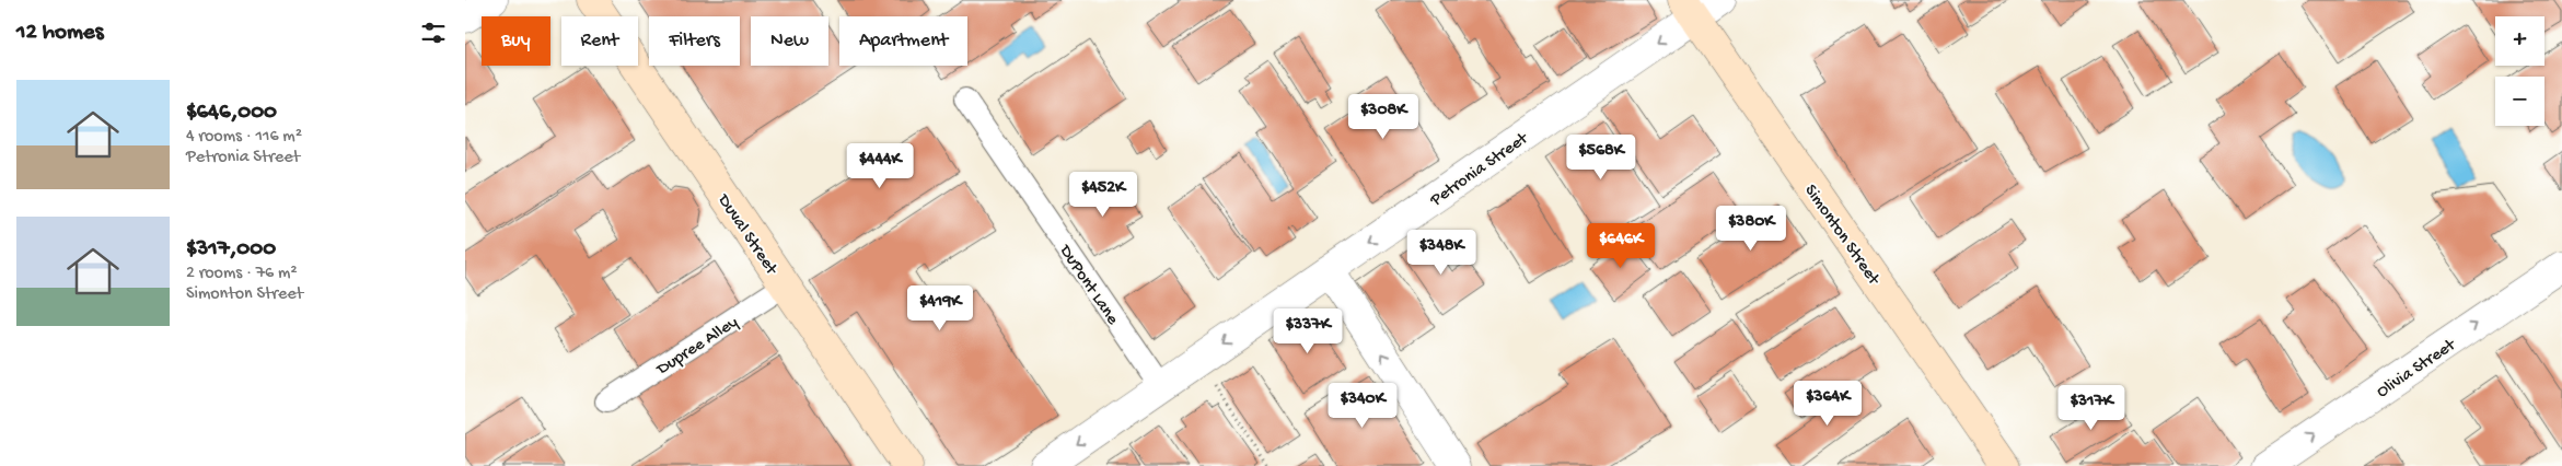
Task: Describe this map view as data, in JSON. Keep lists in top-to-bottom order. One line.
{"streets":{"street":["Petronia Street","Duval Street","Simonton Street","Olivia Street"],"lane":["DuPont Lane","Dupree Alley"]},"crossings":[["Petronia Street","Simonton Street"],["Petronia Street","DuPont Lane"],["Duval Street","Dupree Alley"]],"one_way":["Petronia Street","Olivia Street"],"page":{"heading":"12 homes","map_buttons":["+","−"],"chip":["Buy","Rent","Filters","New","Apartment"],"list":[{"name":"$646,000","note":"4 rooms · 116 m² · Petronia Street"},{"name":"$317,000","note":"2 rooms · 76 m² · Simonton Street"}],"price":["$308K","$568K","$444K","$452K","$380K","$646K","$348K","$419K","$337K","$364K","$340K","$317K"]}}
